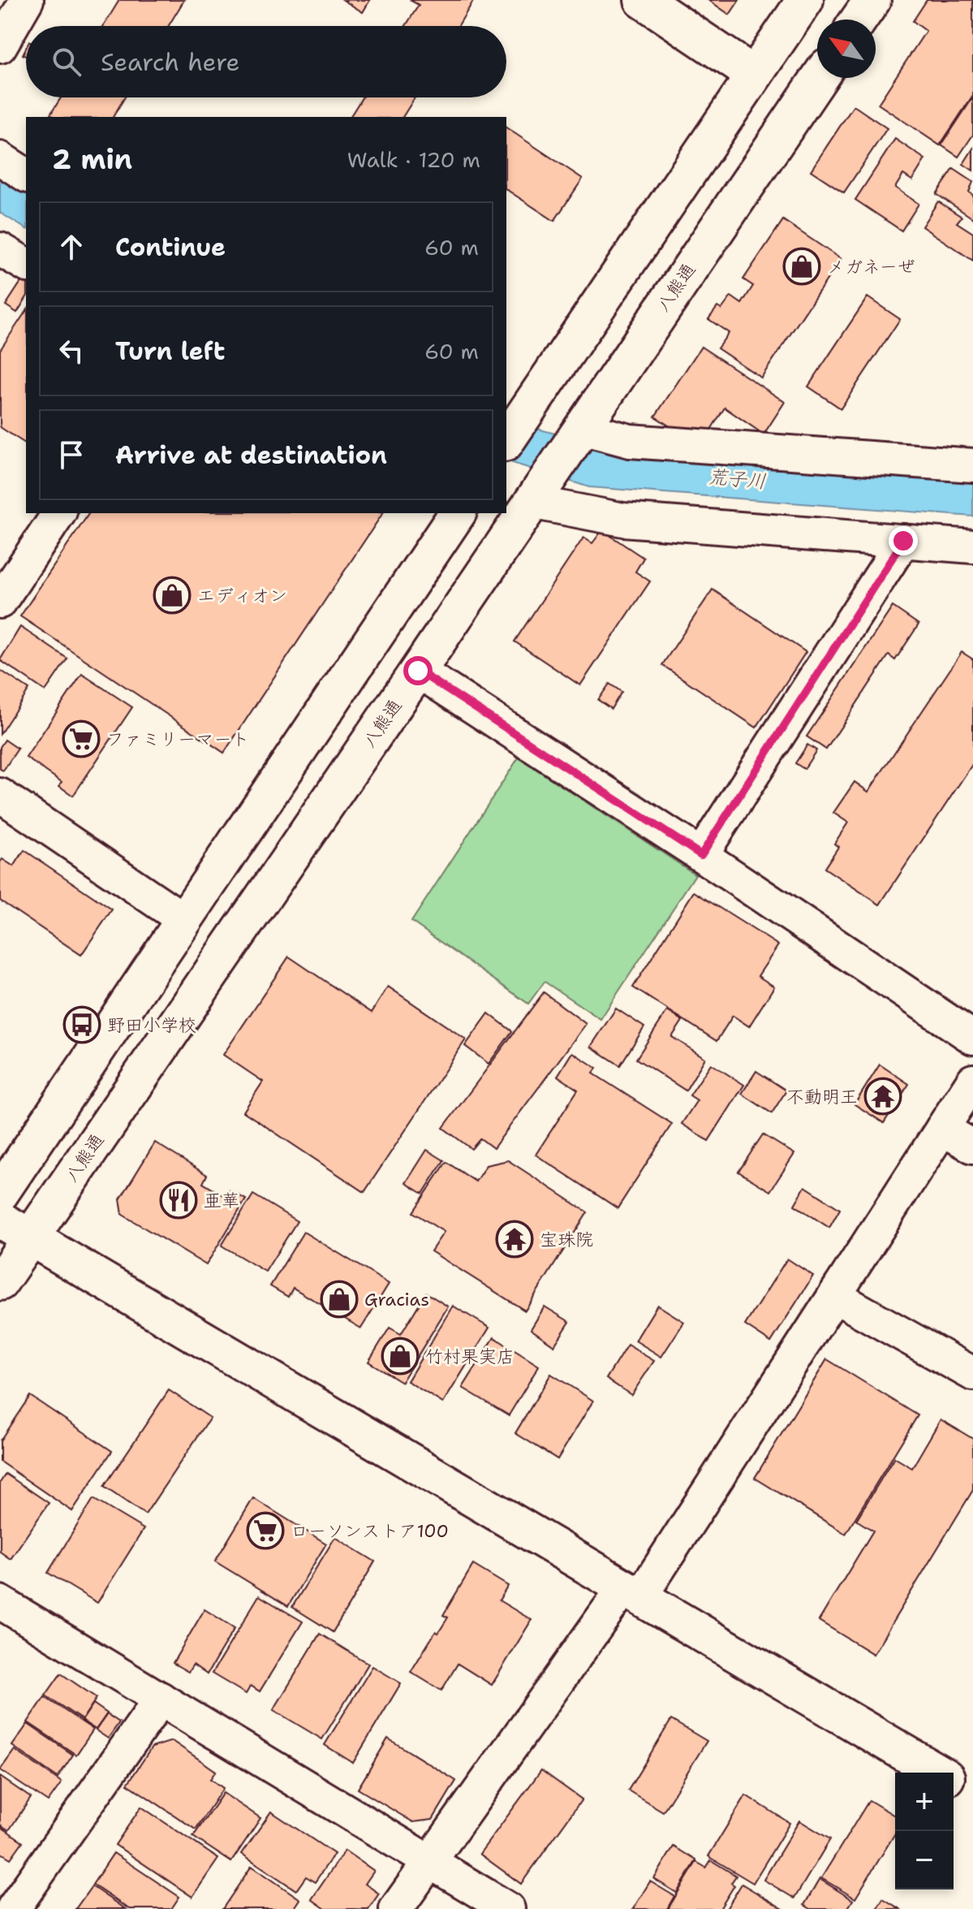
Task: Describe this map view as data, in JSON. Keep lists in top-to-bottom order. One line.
{"streets":{"main road":["八熊通"]},"water":["荒子川"],"places":{"shop":["メガネーぜ","エディオン","Gracias","竹村果実店"],"supermarket":["ファミリーマート","ローソンストア100"],"bus stop":["野田小学校"],"temple":["不動明王","宝珠院"],"restaurant":["亜華"]},"north":"top left","page":{"search":"Search here","heading":["2 min","Walk · 120 m"],"list":[["Continue","60 m"],["Turn left","60 m"],"Arrive at destination"],"map_buttons":["+","−"]}}
